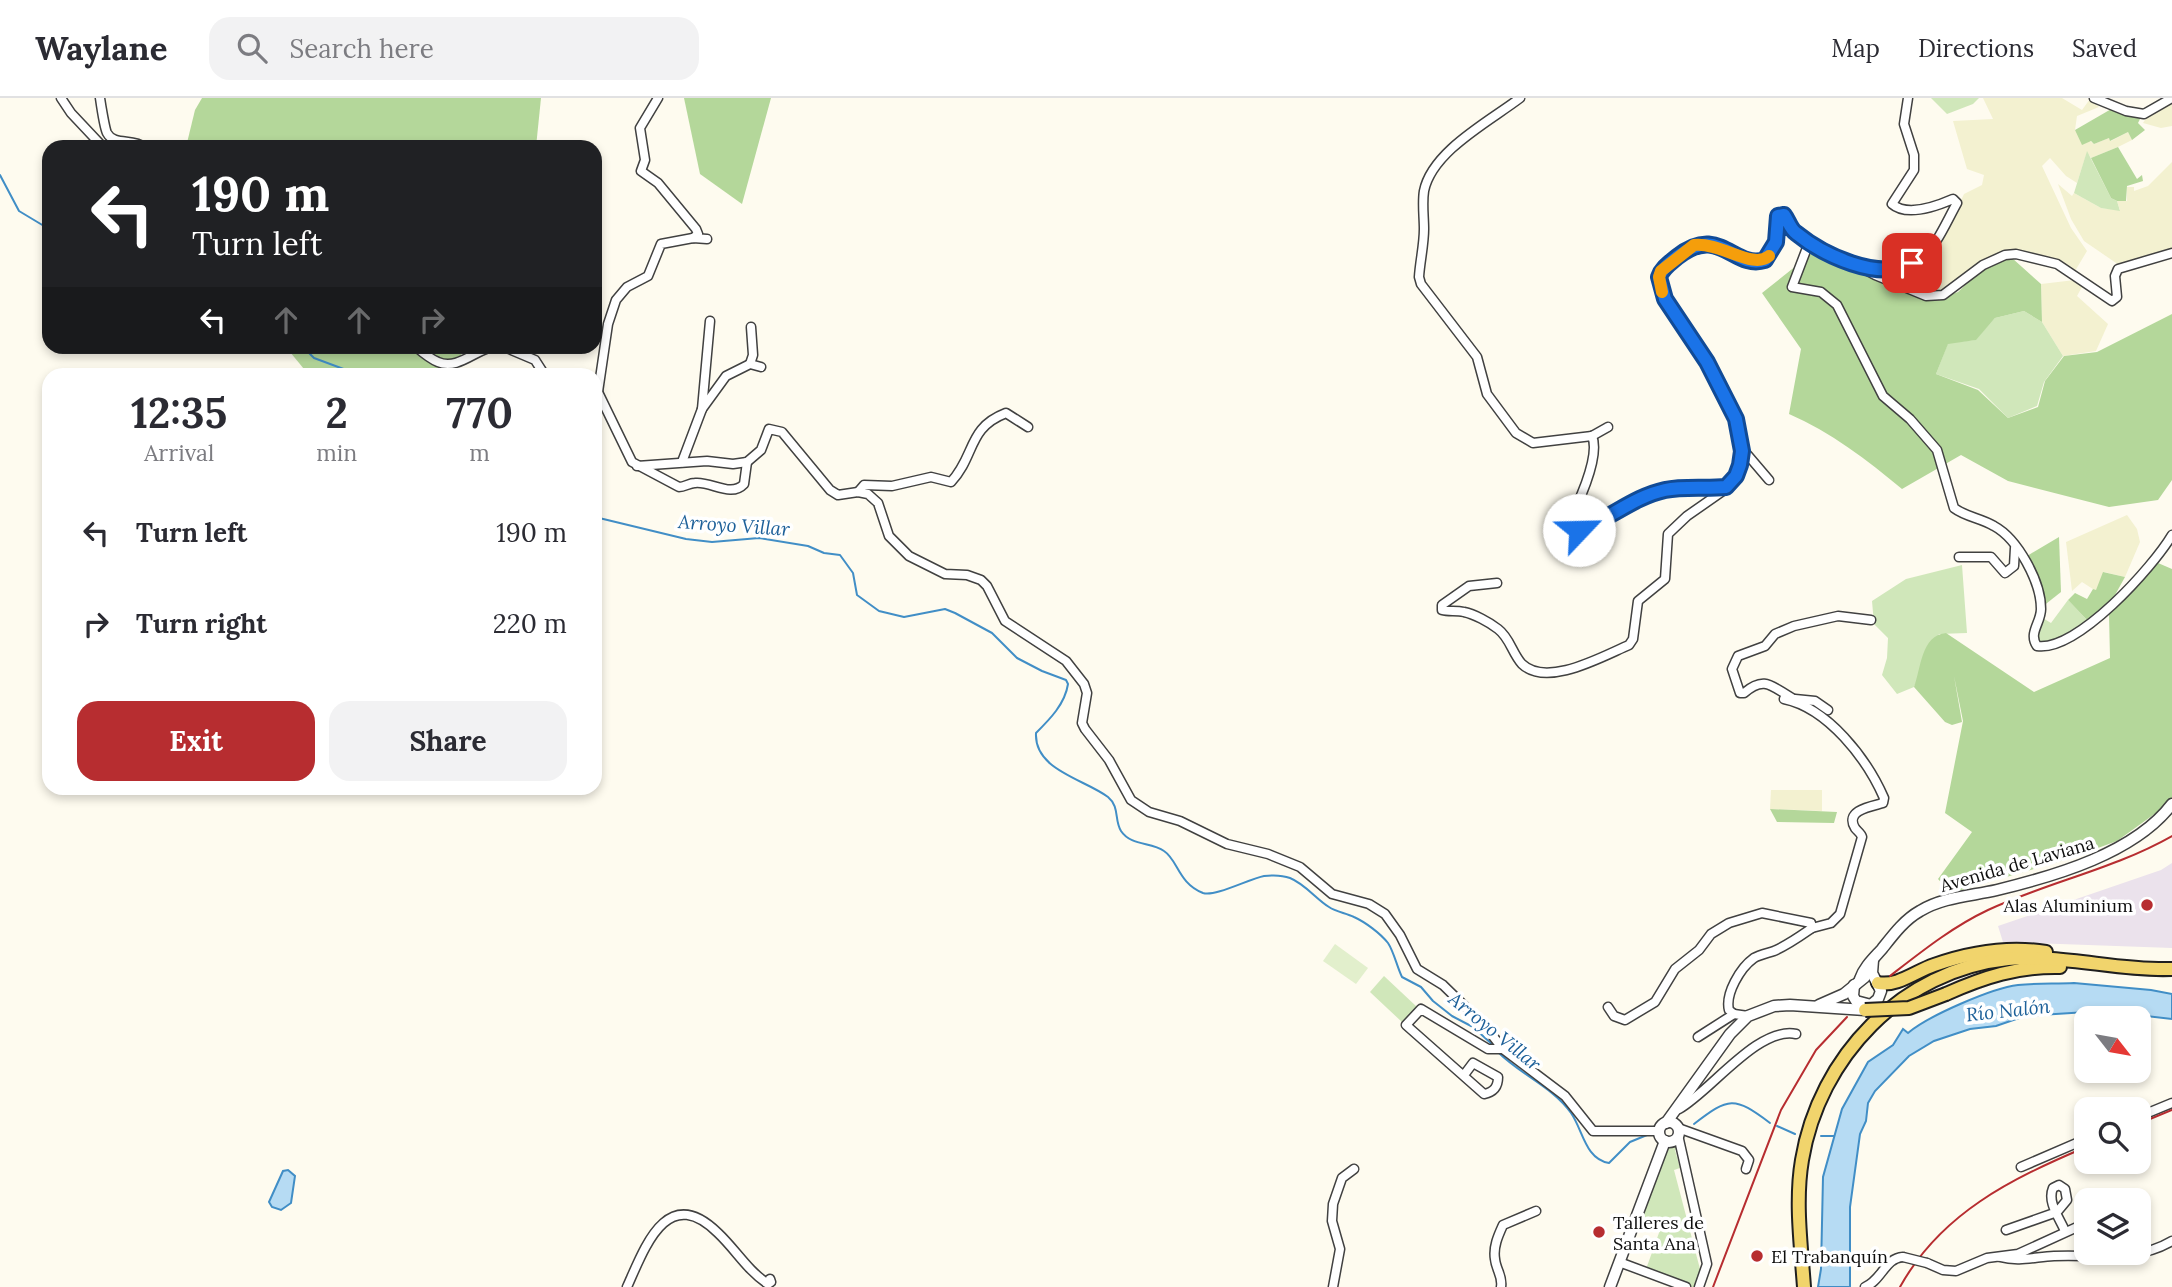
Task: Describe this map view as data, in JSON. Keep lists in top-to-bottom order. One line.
{"streets":{"street":["Avenida de Laviana"]},"water":["Arroyo Villar","Río Nalón"],"places":["Alas Aluminium","Talleres de Santa Ana","El Trabanquín"],"north":"bottom right","page":{"header":"Waylane","search":"Search here","nav":["Map","Directions","Saved"],"turn":["190 m","Turn left"],"eta":["12:35","Arrival","2","min","770","m"],"list":[{"name":"Turn left","value":"190 m"},{"name":"Turn right","value":"220 m"}],"buttons":["Exit","Share"]}}
